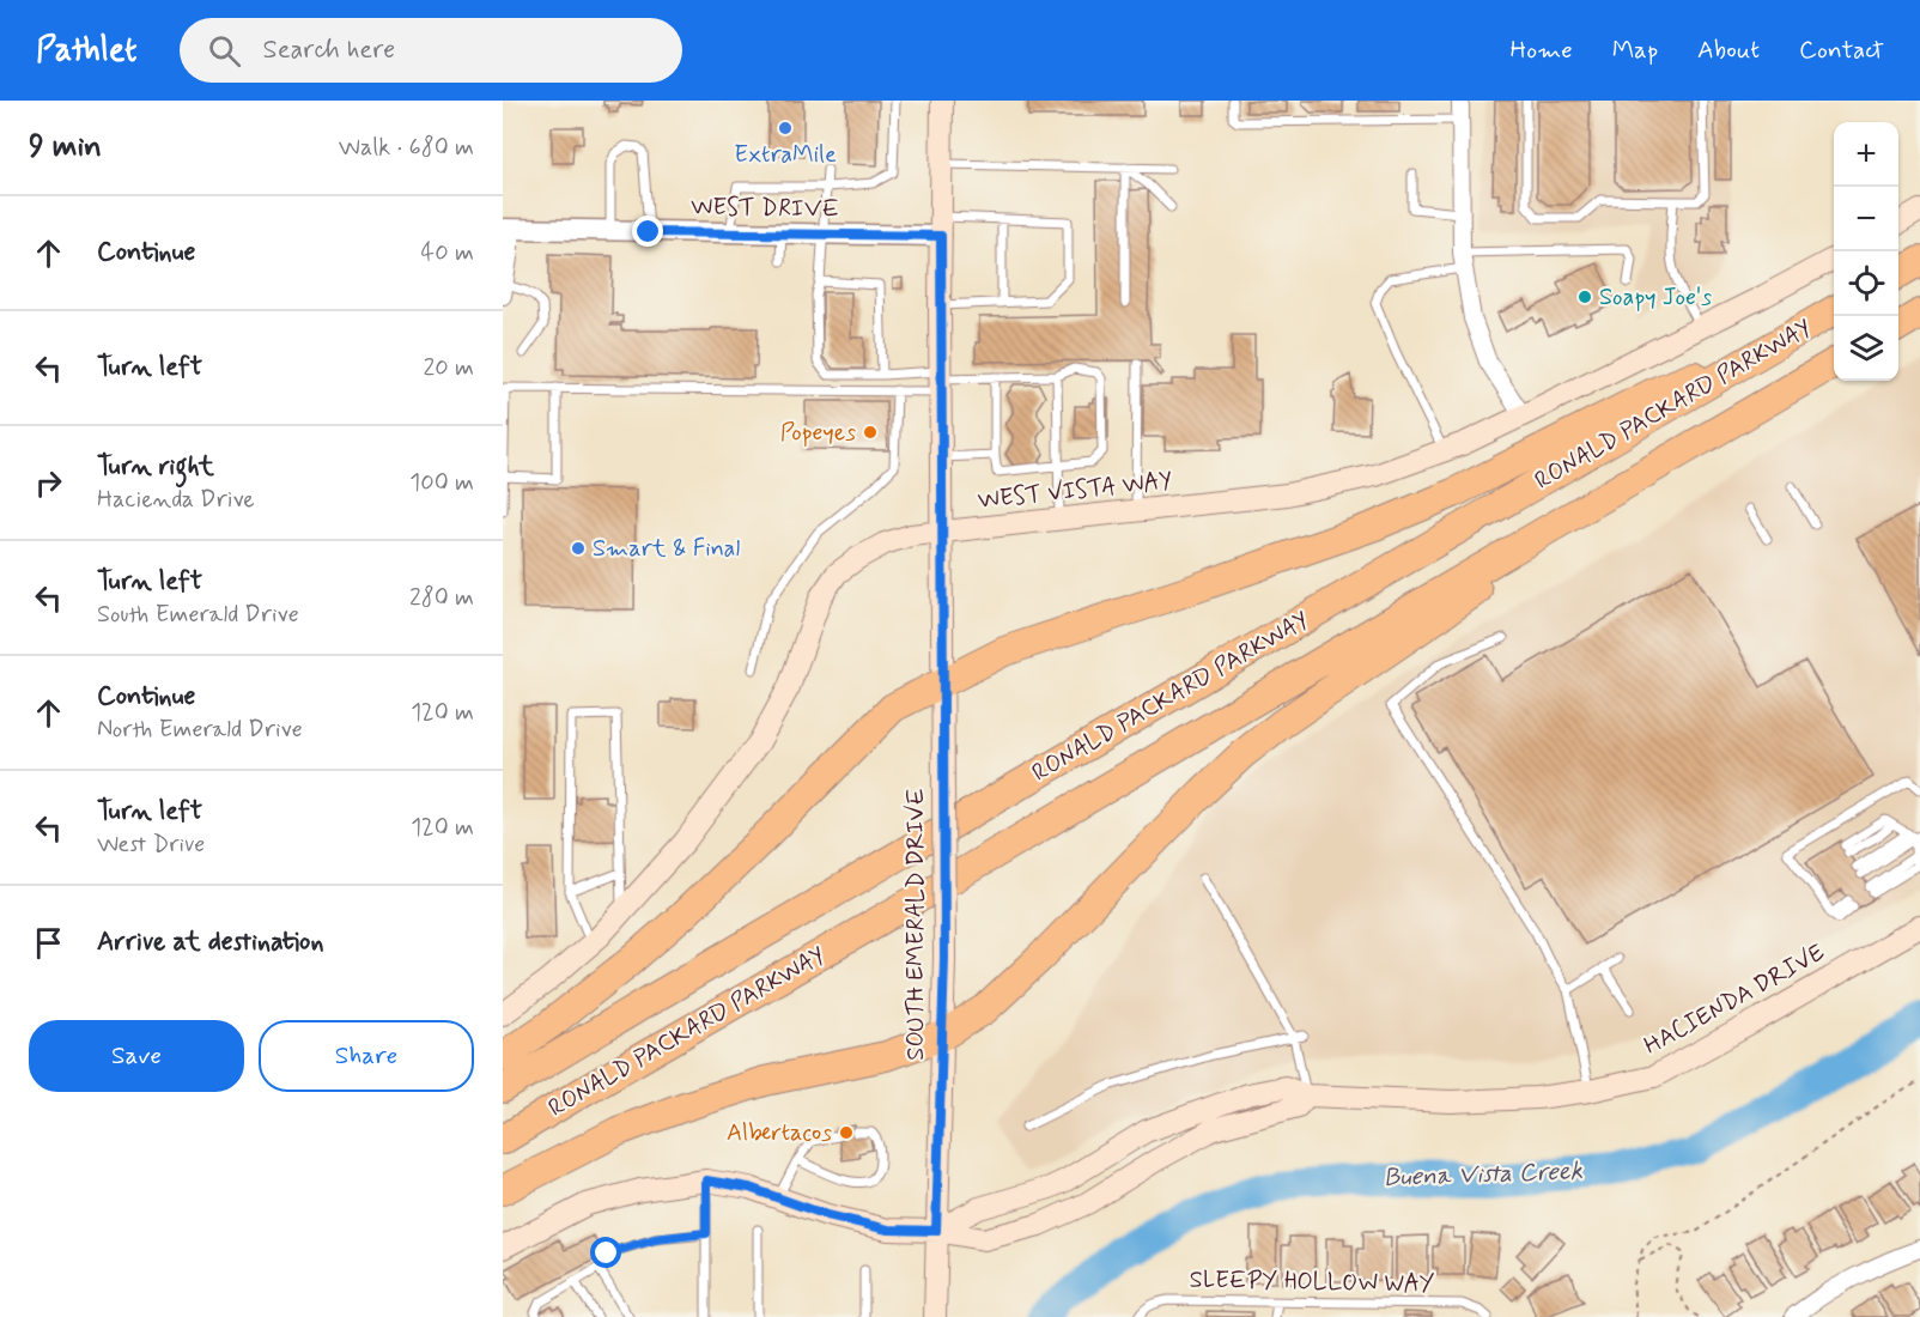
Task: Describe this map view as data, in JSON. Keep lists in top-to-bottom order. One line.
{"streets":{"highway":["RONALD PACKARD PARKWAY"],"main road":["WEST VISTA WAY","SOUTH EMERALD DRIVE","HACIENDA DRIVE"],"street":["WEST DRIVE"],"lane":["SLEEPY HOLLOW WAY"]},"crossings":[["WEST DRIVE","SOUTH EMERALD DRIVE"],["WEST VISTA WAY","SOUTH EMERALD DRIVE"],["SOUTH EMERALD DRIVE","HACIENDA DRIVE"]],"water":["Buena Vista Creek"],"places":["ExtraMile","Soapy Joe's","Popeyes","Smart & Final","Albertacos"],"page":{"header":"Pathlet","search":"Search here","nav":["Home","Map","About","Contact"],"heading":["9 min","Walk · 680 m"],"map_buttons":["+","−"],"list":[["Continue","40 m"],["Turn left","20 m"],["Turn right","Hacienda Drive","100 m"],["Turn left","South Emerald Drive","280 m"],["Continue","North Emerald Drive","120 m"],["Turn left","West Drive","120 m"],"Arrive at destination"],"buttons":["Save","Share"]}}
